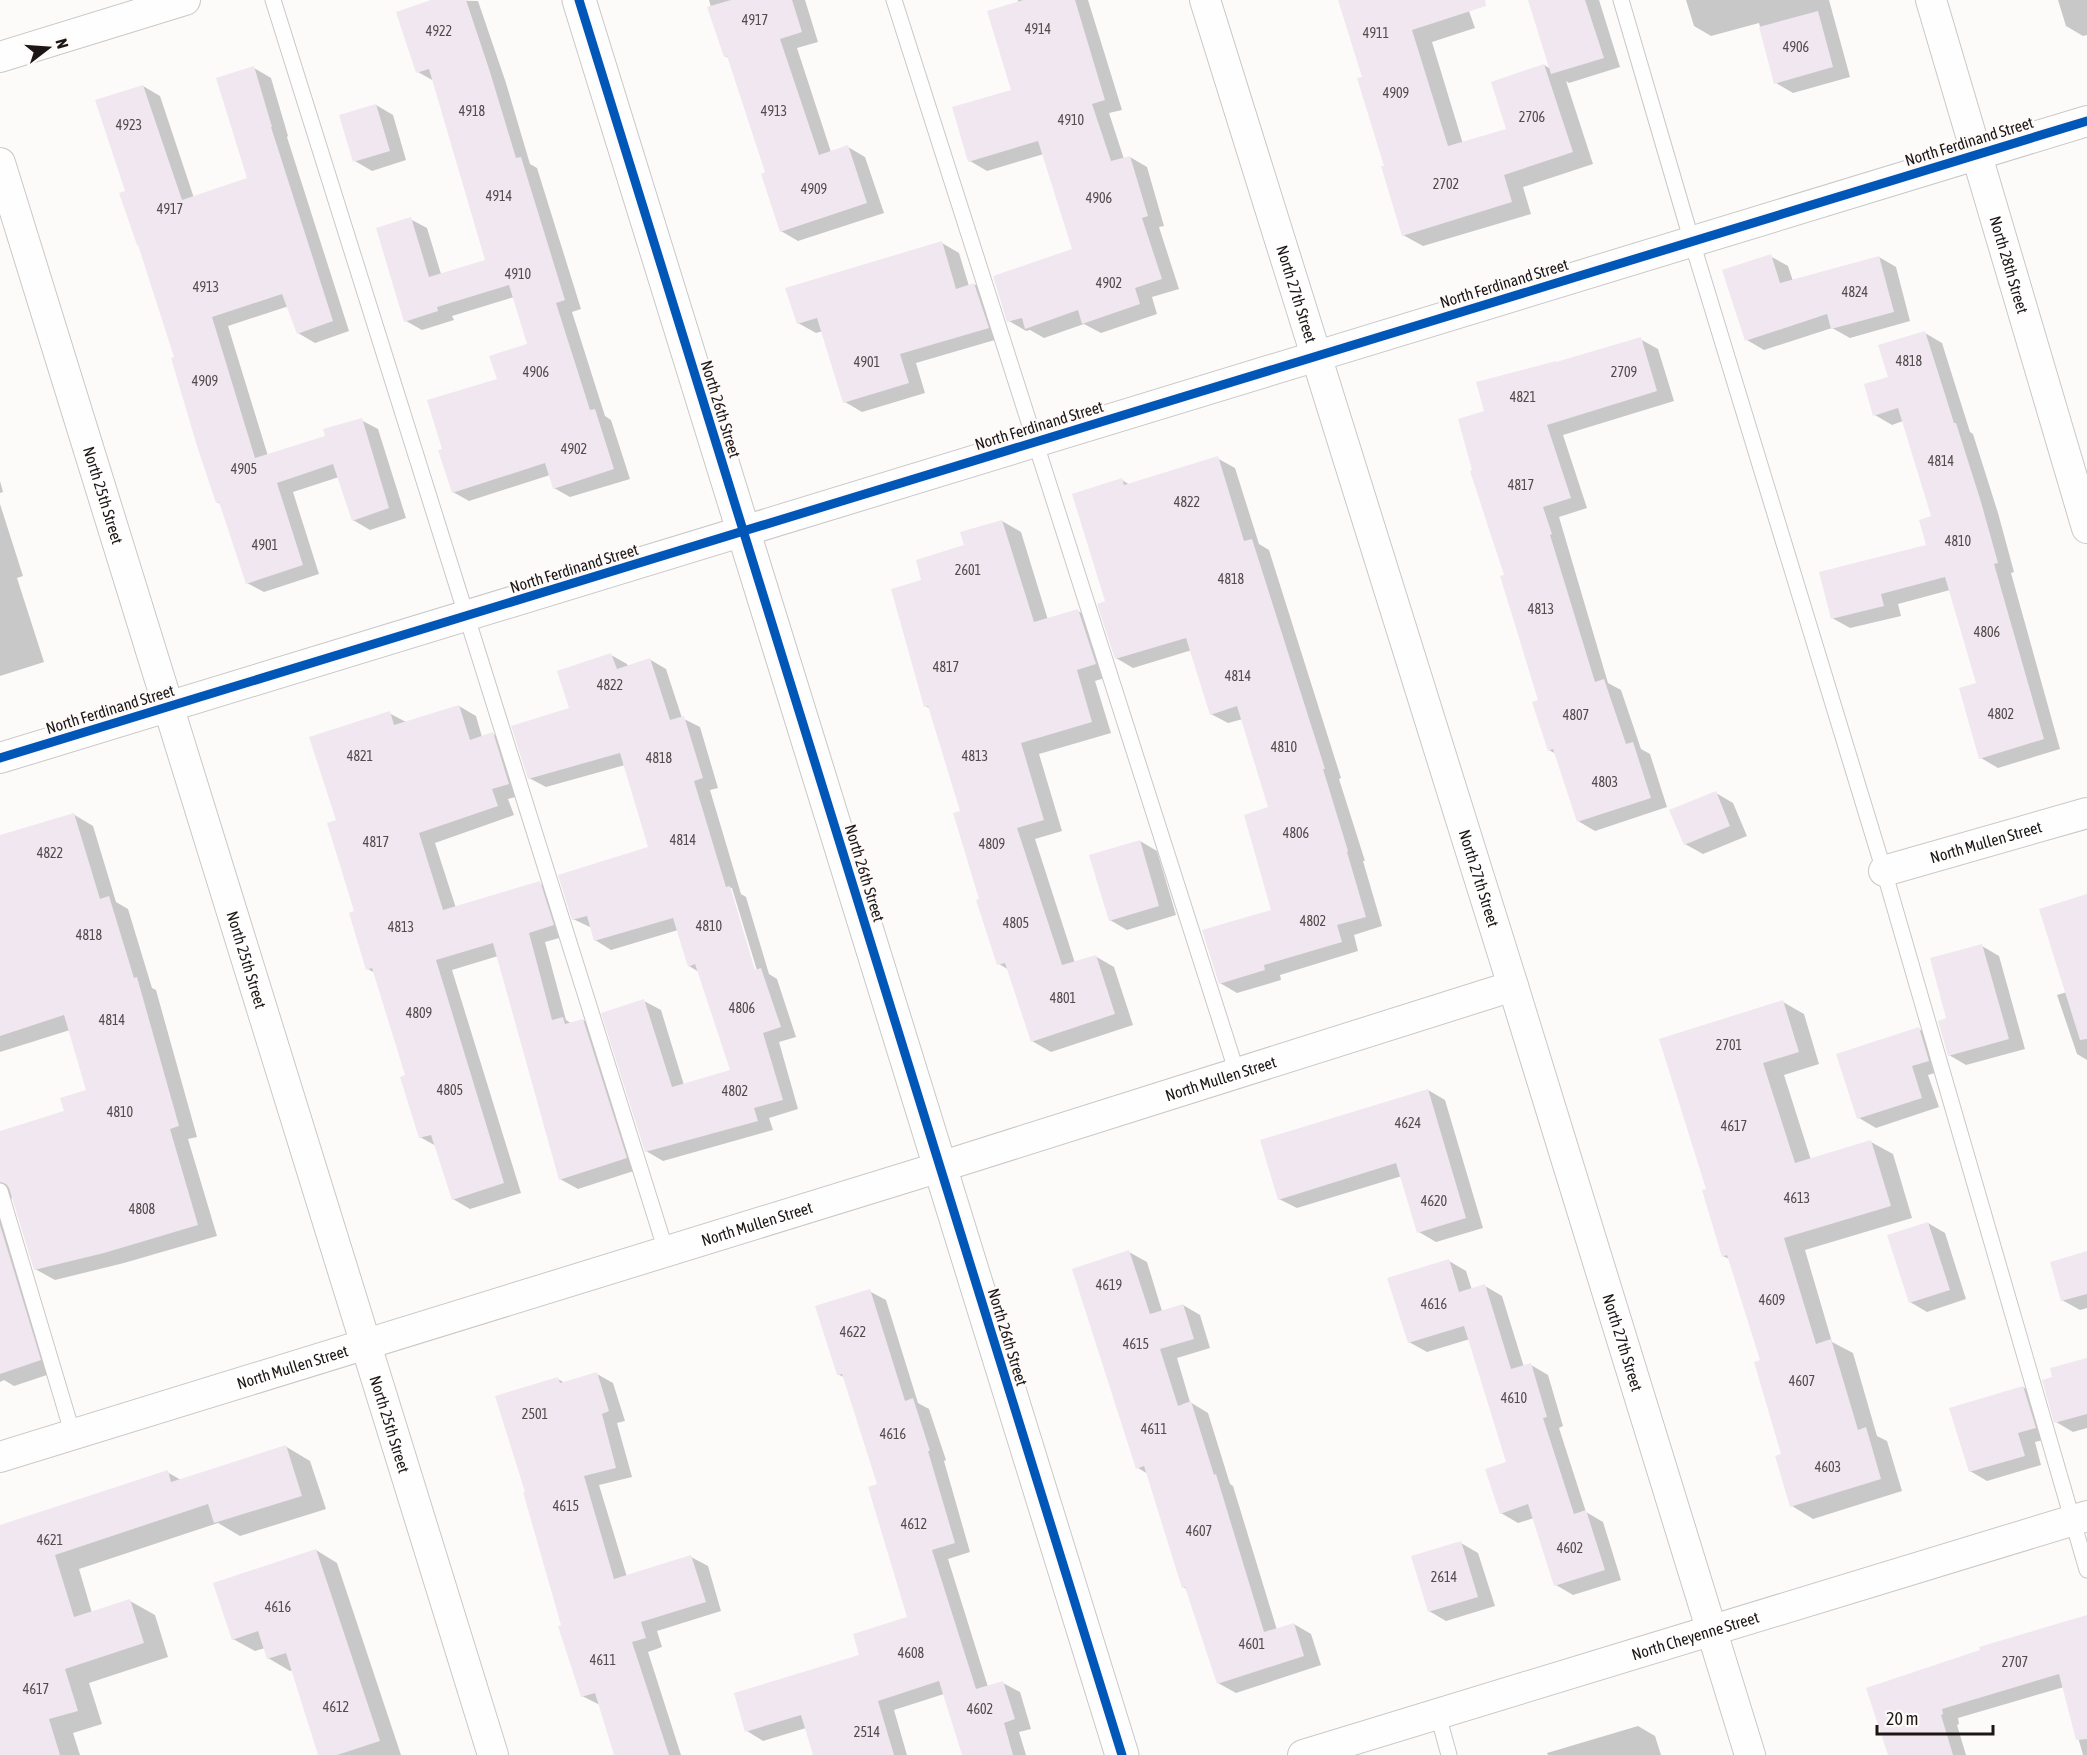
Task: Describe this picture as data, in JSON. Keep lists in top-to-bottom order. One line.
{"streets":{"street":["North Ferdinand Street","North 28th Street","North 27th Street","North 26th Street","North 25th Street","North Mullen Street","North Cheyenne Street"]},"crossings":[["North Ferdinand Street","North 28th Street"],["North Ferdinand Street","North 27th Street"],["North Ferdinand Street","North 26th Street"],["North Ferdinand Street","North 25th Street"],["North 27th Street","North Mullen Street"],["North 27th Street","North Cheyenne Street"],["North 26th Street","North Mullen Street"],["North 25th Street","North Mullen Street"]],"house_numbers":["4917","4914","4922","4911","4906","4909","4918","4913","2706","4910","4923","2702","4909","4914","4906","4917","4910","4902","4913","4824","4818","4901","4906","2709","4909","4821","4902","4814","4905","4817","4822","4810","4901","2601","4818","4813","4806","4817","4814","4822","4802","4807","4810","4821","4813","4818","4803","4806","4814","4817","4809","4822","4802","4805","4810","4813","4818","4801","4806","4809","4814","2701","4805","4802","4810","4624","4617","4613","4620","4808","4619","4609","4616","4622","4615","4607","4610","2501","4611","4616","4603","4615","4612","4607","4621","4602","2614","4616","4601","4608","4611","2707","4617","4612","4602","2514"],"scale_bar":"20 m","north":"right"}
